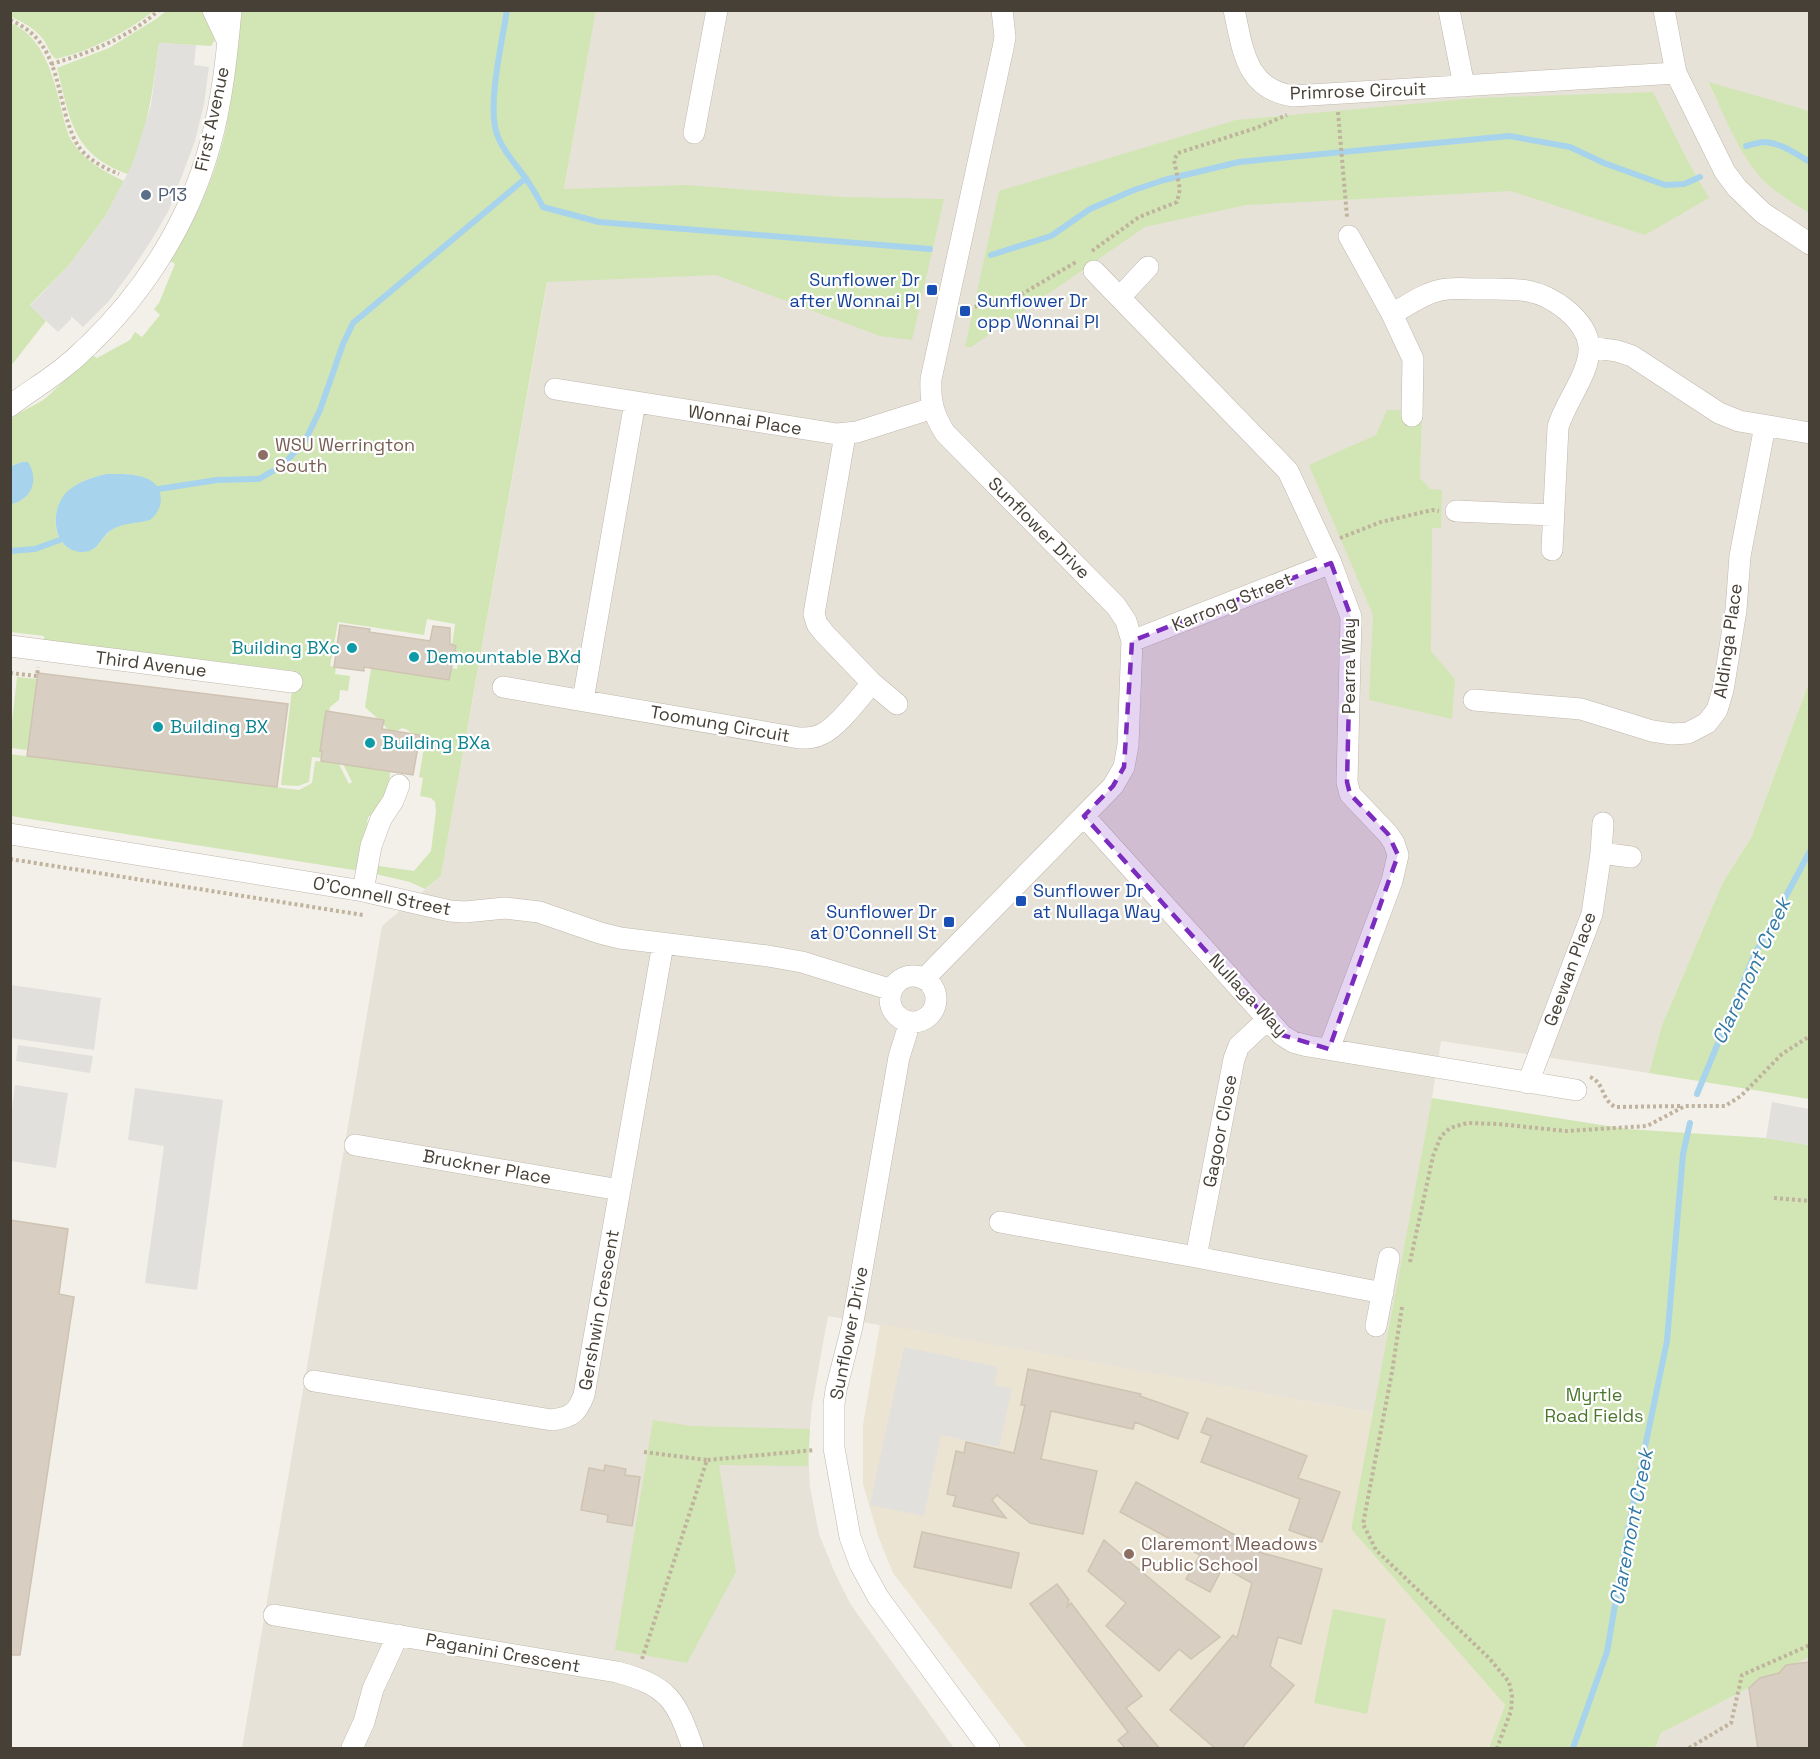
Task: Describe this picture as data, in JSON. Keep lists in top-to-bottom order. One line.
{"streets":{"street":["Primrose Circuit","First Avenue","Wonnai Place","Sunflower Drive","Karrong Street","Aldinga Place","Third Avenue","Pearra Way","Toomung Circuit","O'Connell Street","Geewan Place","Nullaga Way","Gagoor Close","Bruckner Place","Gershwin Crescent","Paganini Crescent"]},"crossings":[["Wonnai Place","Sunflower Drive"],["Sunflower Drive","Karrong Street"],["Sunflower Drive","O'Connell Street"],["Sunflower Drive","Nullaga Way"],["Karrong Street","Pearra Way"],["Pearra Way","Nullaga Way"],["O'Connell Street","Gershwin Crescent"],["Geewan Place","Nullaga Way"],["Nullaga Way","Gagoor Close"],["Bruckner Place","Gershwin Crescent"]],"water":["Claremont Creek"],"parks":["Myrtle Road Fields"],"places":{"other":["P13","WSU Werrington South","Building BXc","Demountable BXd","Building BX","Building BXa","Claremont Meadows Public School"],"transit":["Sunflower Dr after Wonnai Pl","Sunflower Dr opp Wonnai Pl","Sunflower Dr at Nullaga Way","Sunflower Dr at O'Connell St"]}}
